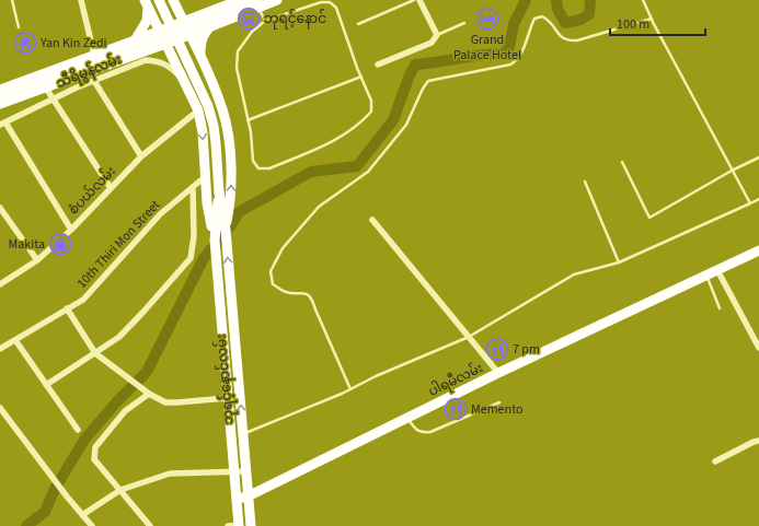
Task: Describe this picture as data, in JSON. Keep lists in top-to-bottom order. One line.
{"streets":{"main road":["ဘုရင့်နောင်လမ်း","ပါရမီလမ်း"],"street":["သီရိမွန်လမ်း","စံပယ်လမ်း","10th Thiri Mon Street"]},"crossings":[["သီရိမွန်လမ်း","ဘုရင့်နောင်လမ်း"],["စံပယ်လမ်း","ဘုရင့်နောင်လမ်း"],["10th Thiri Mon Street","ဘုရင့်နောင်လမ်း"],["ဘုရင့်နောင်လမ်း","ပါရမီလမ်း"]],"places":{"bus stop":["ဘုရင့်နောင်"],"hotel":["Grand Palace Hotel"],"temple":["Yan Kin Zedi"],"shop":["Makita"],"restaurant":["7 pm","Memento"]},"scale_bar":"100 m"}
